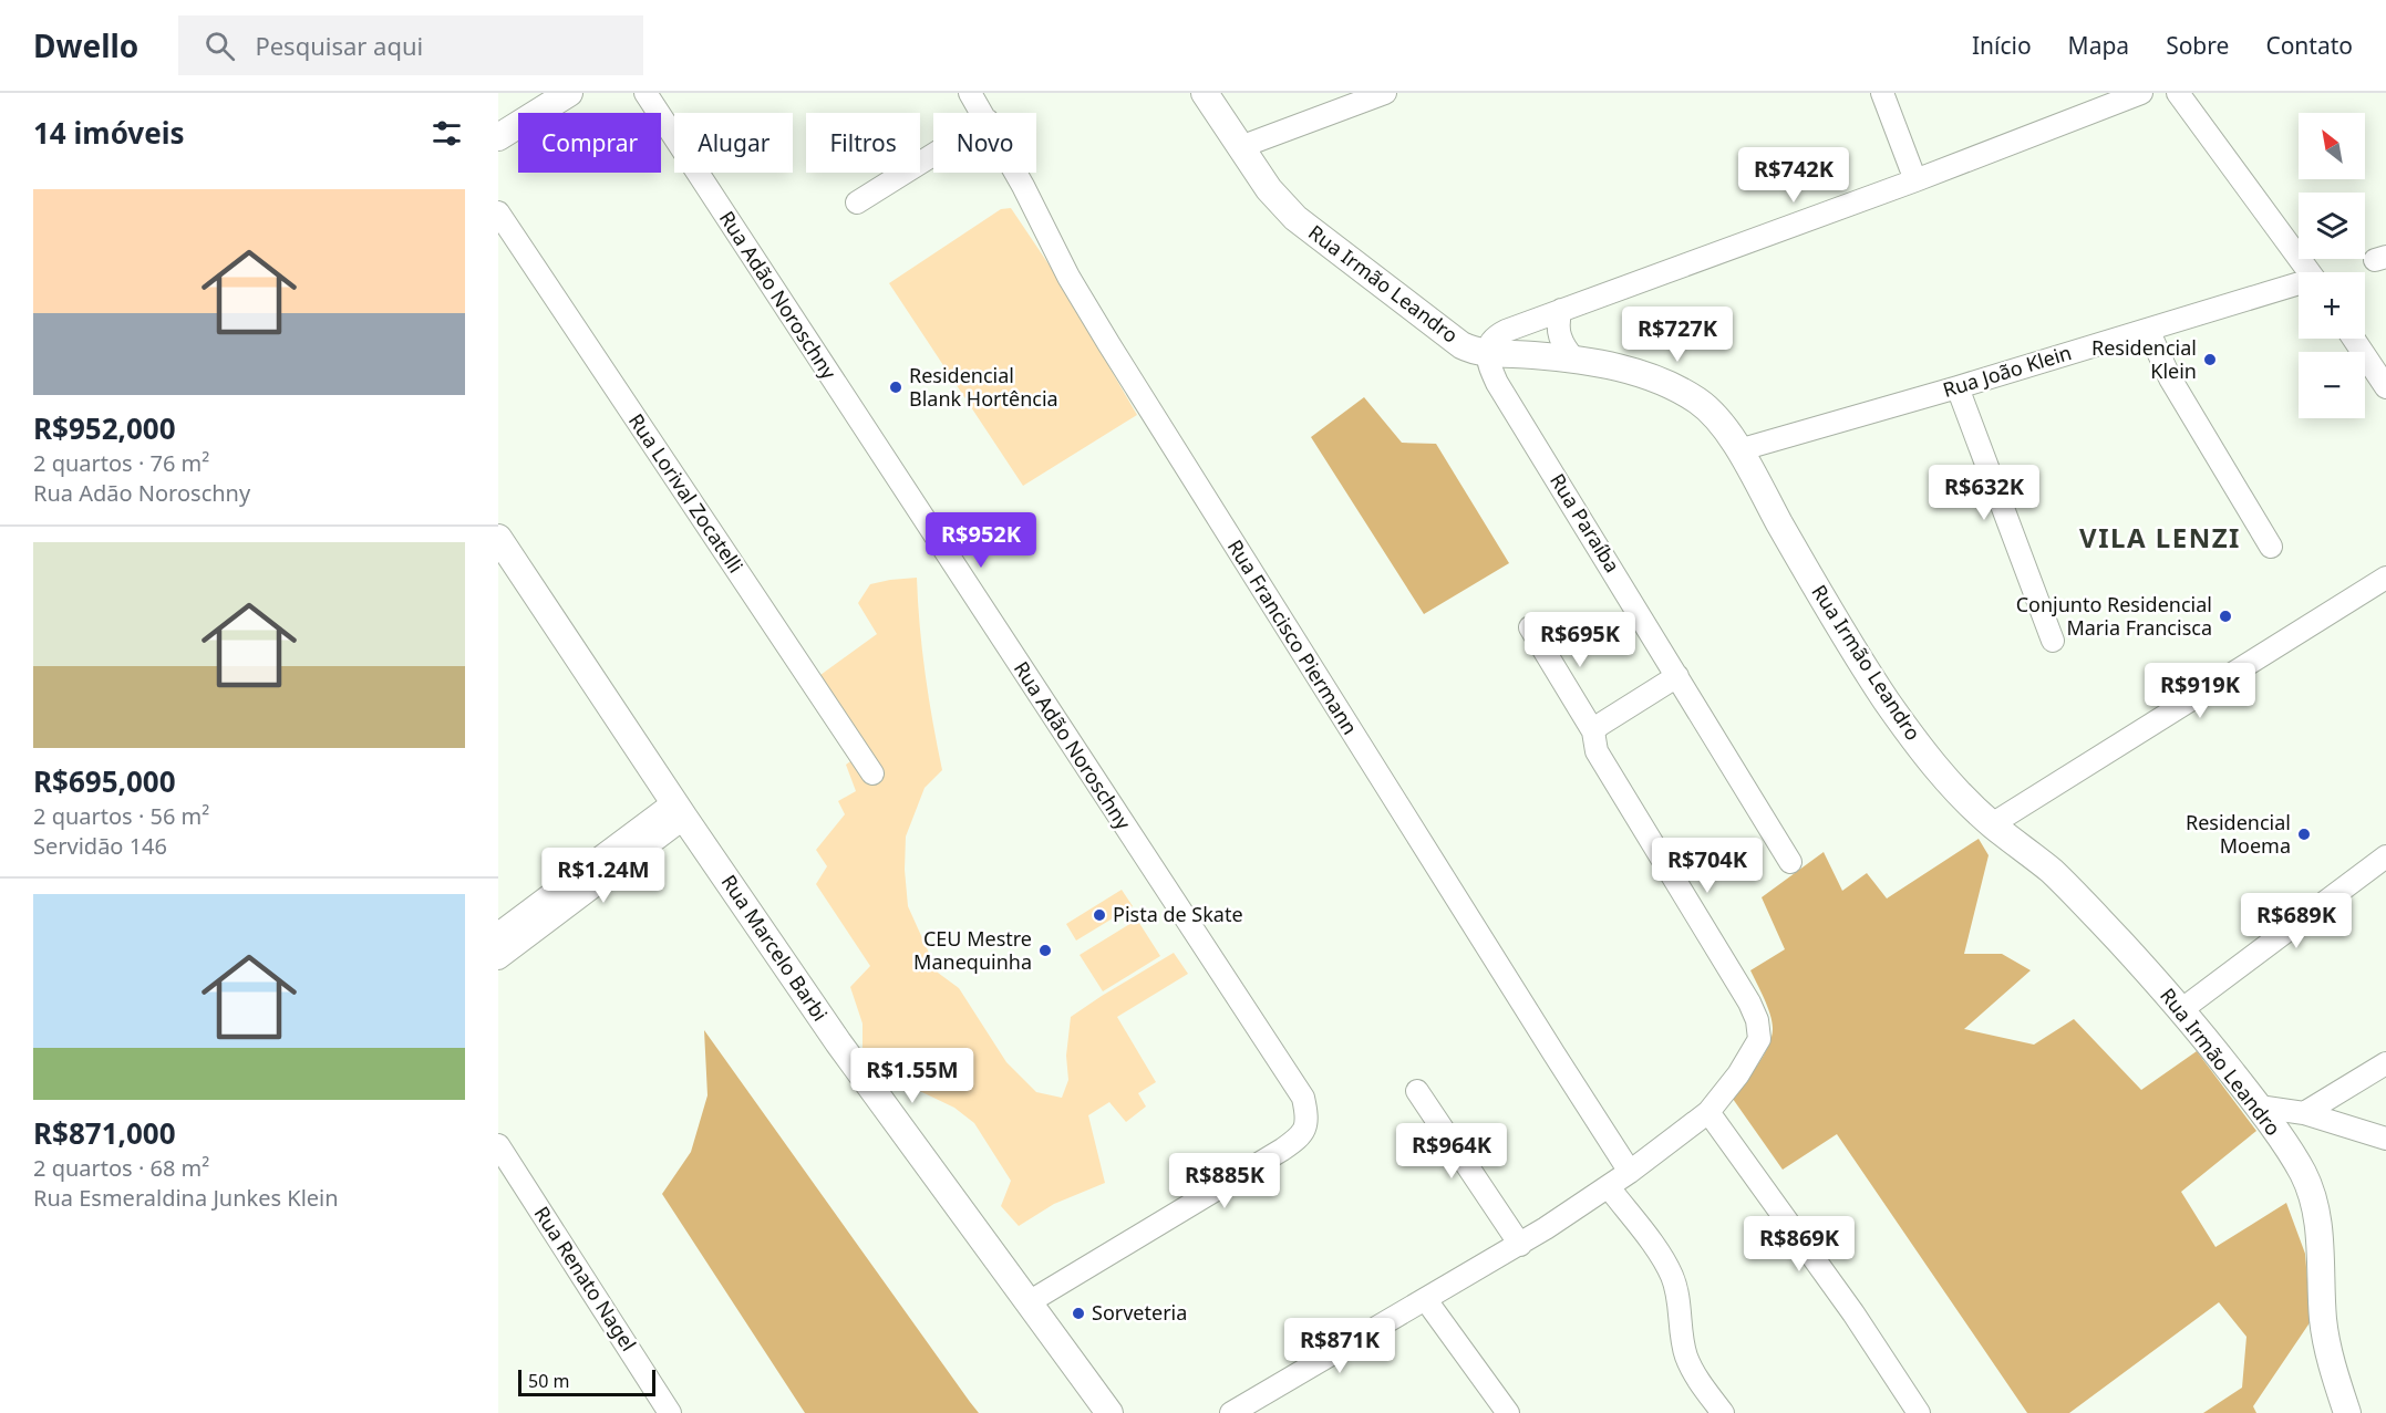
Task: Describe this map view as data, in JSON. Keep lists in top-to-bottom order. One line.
{"streets":{"street":["Rua Irmão Leandro","Rua Adão Noroschny","Rua João Klein","Rua Lorival Zocatelli","Rua Paraíba","Rua Francisco Piermann","Rua Marcelo Barbi","Rua Renato Nagel"]},"crossings":[["Rua Irmão Leandro","Rua João Klein"],["Rua Irmão Leandro","Rua Paraíba"],["Rua Adão Noroschny","Rua Marcelo Barbi"]],"districts":["VILA LENZI"],"places":["Residencial Klein","Residencial Blank Hortência","Conjunto Residencial Maria Francisca","Residencial Moema","Pista de Skate","CEU Mestre Manequinha","Sorveteria"],"scale_bar":"50 m","north":"top left","page":{"header":"Dwello","search":"Pesquisar aqui","nav":["Início","Mapa","Sobre","Contato"],"heading":"14 imóveis","map_buttons":["+","−"],"chip":["Comprar","Alugar","Filtros","Novo"],"price":["R$742K","R$727K","R$632K","R$952K","R$695K","R$919K","R$704K","R$1.24M","R$689K","R$1.55M","R$964K","R$885K","R$869K","R$871K"],"list":[{"name":"R$952,000","note":"2 quartos · 76 m² · Rua Adão Noroschny"},{"name":"R$695,000","note":"2 quartos · 56 m² · Servidão 146"},{"name":"R$871,000","note":"2 quartos · 68 m² · Rua Esmeraldina Junkes Klein"}],"scale":"50 m"}}
